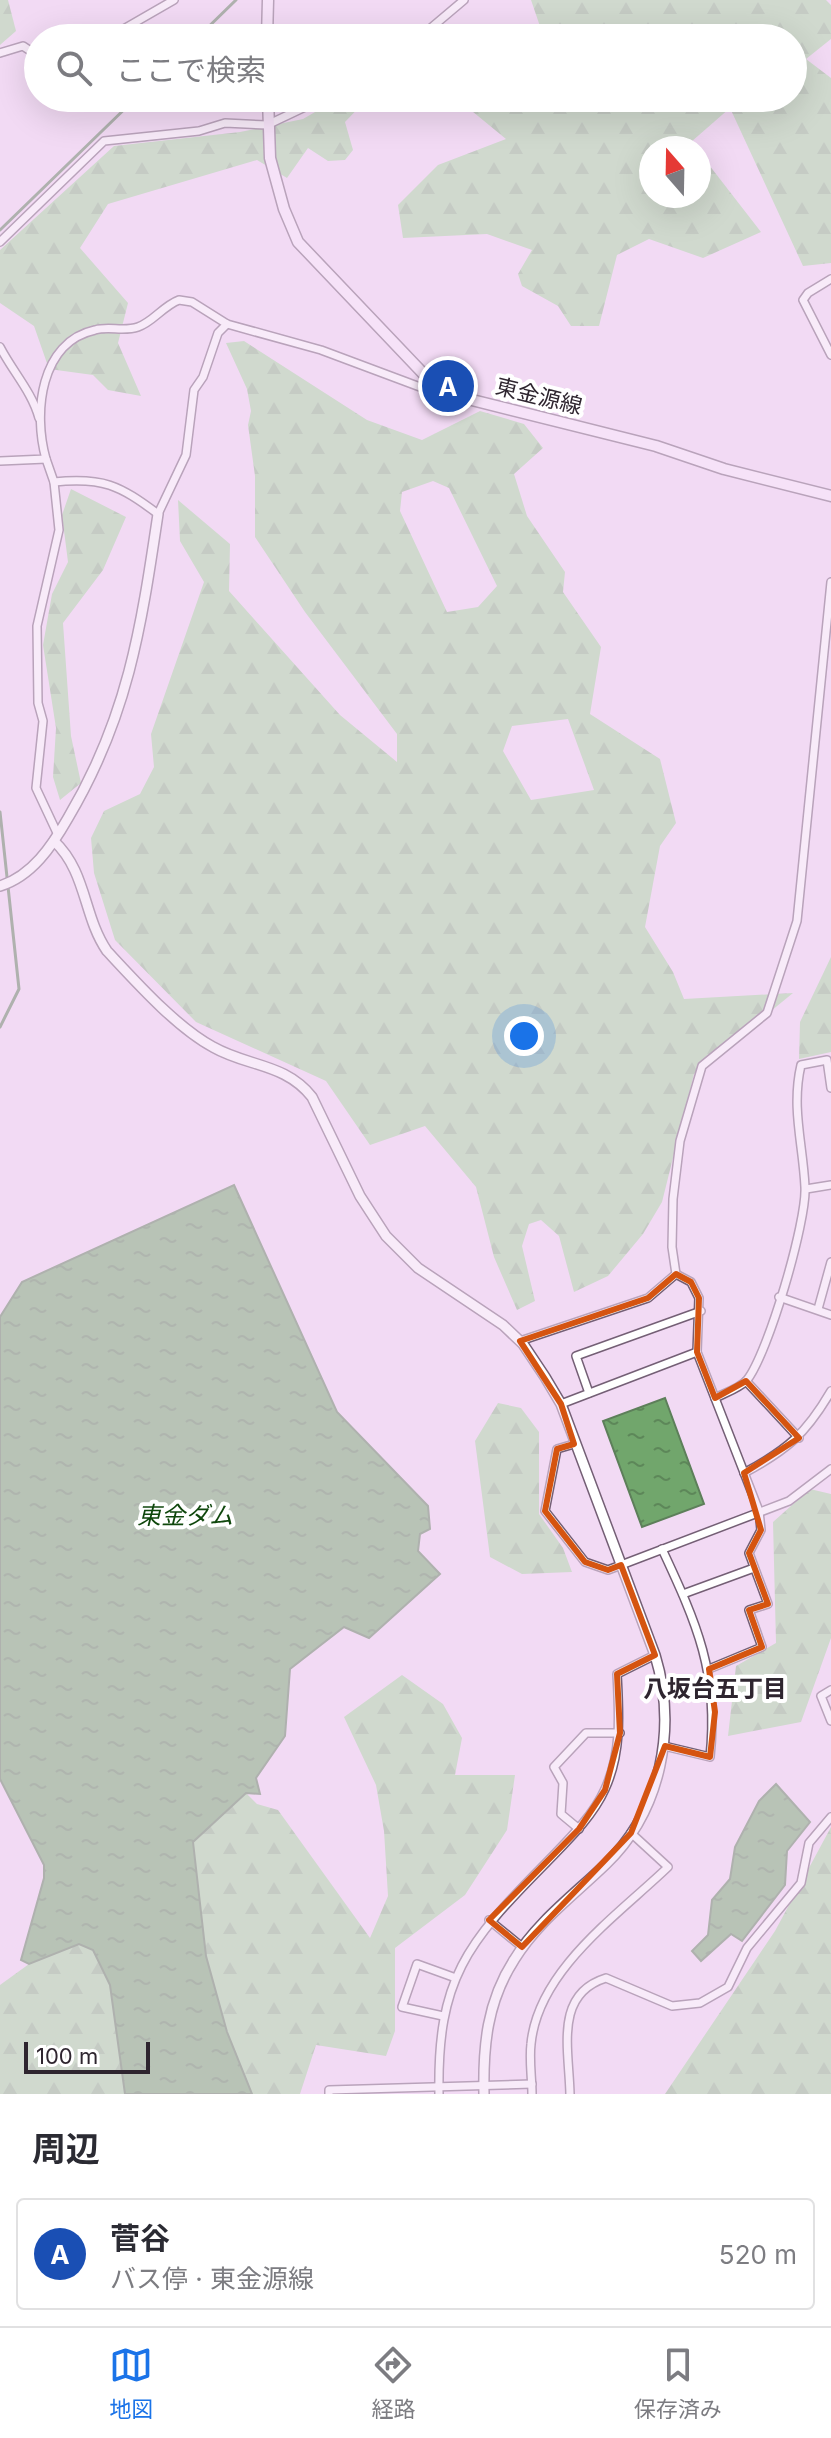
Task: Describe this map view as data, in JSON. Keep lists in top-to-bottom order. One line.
{"streets":{"main road":["東金源線"]},"districts":["八坂台五丁目"],"water":["東金ダム"],"scale_bar":"100 m","north":"top","page":{"search":"ここで検索","pins":"A","scale":"100 m","heading":"周辺","list":[{"mark":"A","name":"菅谷","note":"バス停 · 東金源線","value":"520 m"}],"nav":["地図","経路","保存済み"]}}
